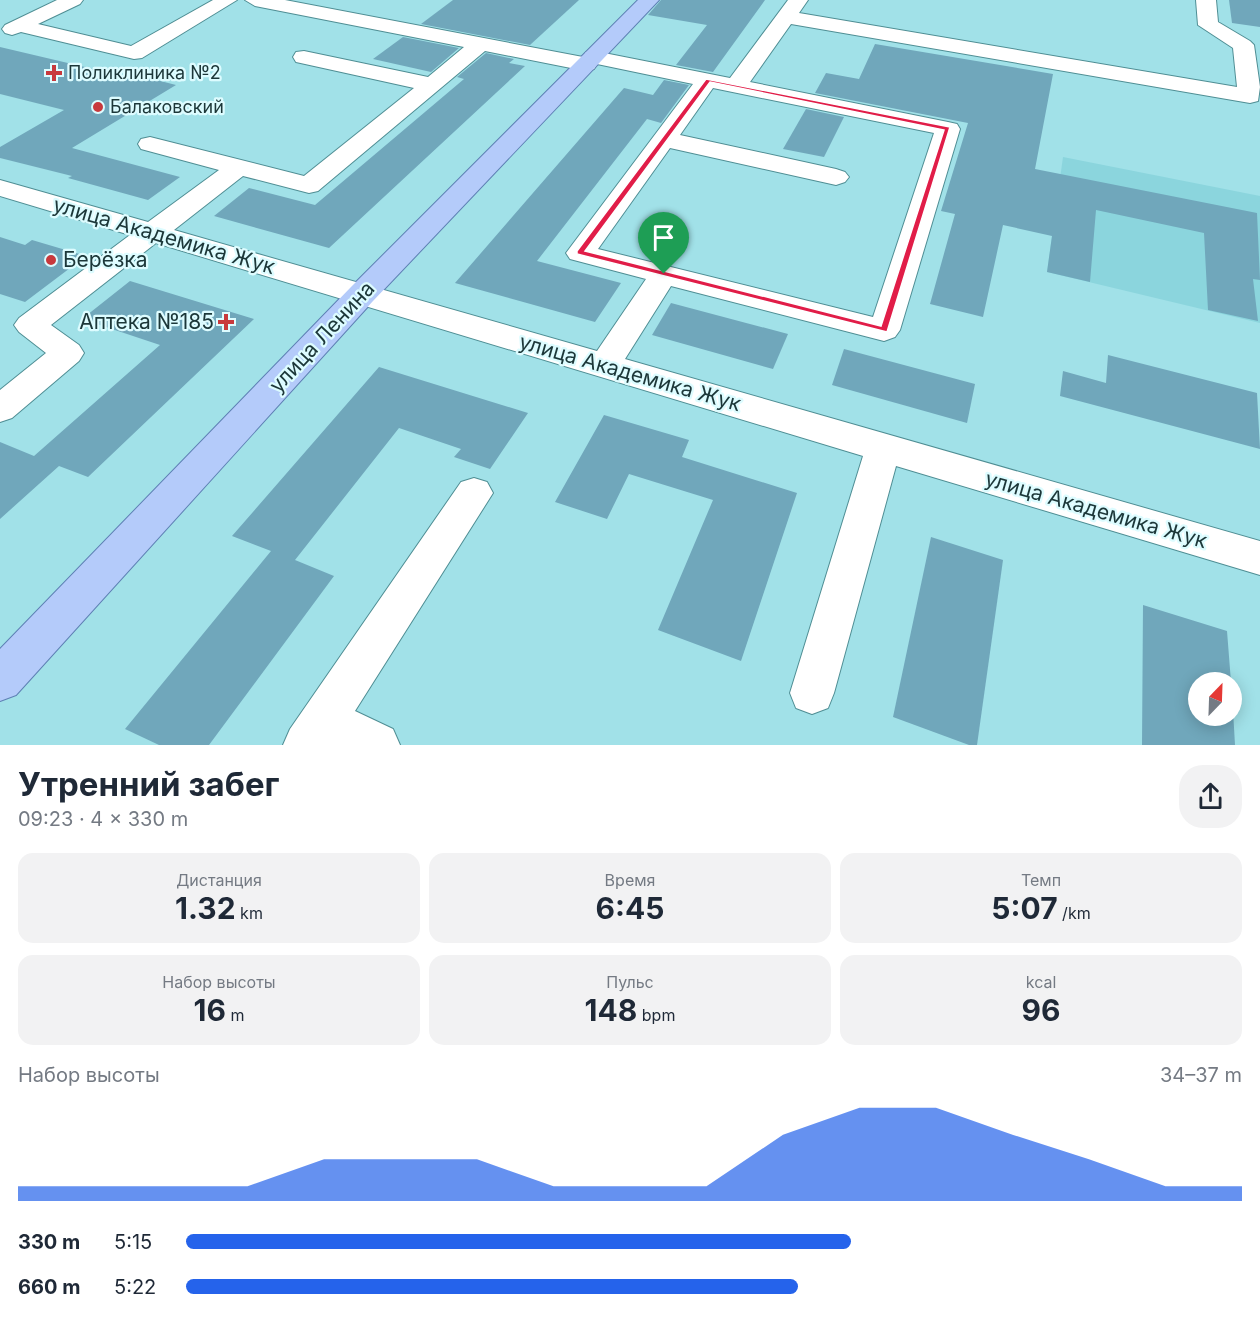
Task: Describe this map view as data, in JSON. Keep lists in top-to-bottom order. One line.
{"streets":{"main road":["улица Ленина"],"street":["улица Академика Жук"]},"crossings":[["улица Академика Жук","улица Ленина"]],"places":{"health":["Поликлиника №2","Аптека №185"],"other":["Балаковский","Берёзка"]},"north":"top right","page":{"heading":["Утренний забег","09:23 · 4 × 330 m"],"stats":[["Дистанция","1.32 km"],["Время","6:45"],["Темп","5:07 /km"],["Набор высоты","16 m"],["Пульс","148 bpm"],["kcal","96"]],"chart":["Набор высоты","34–37 m"],"list":[{"name":"330 m","note":"5:15"},{"name":"660 m","note":"5:22"}]}}
